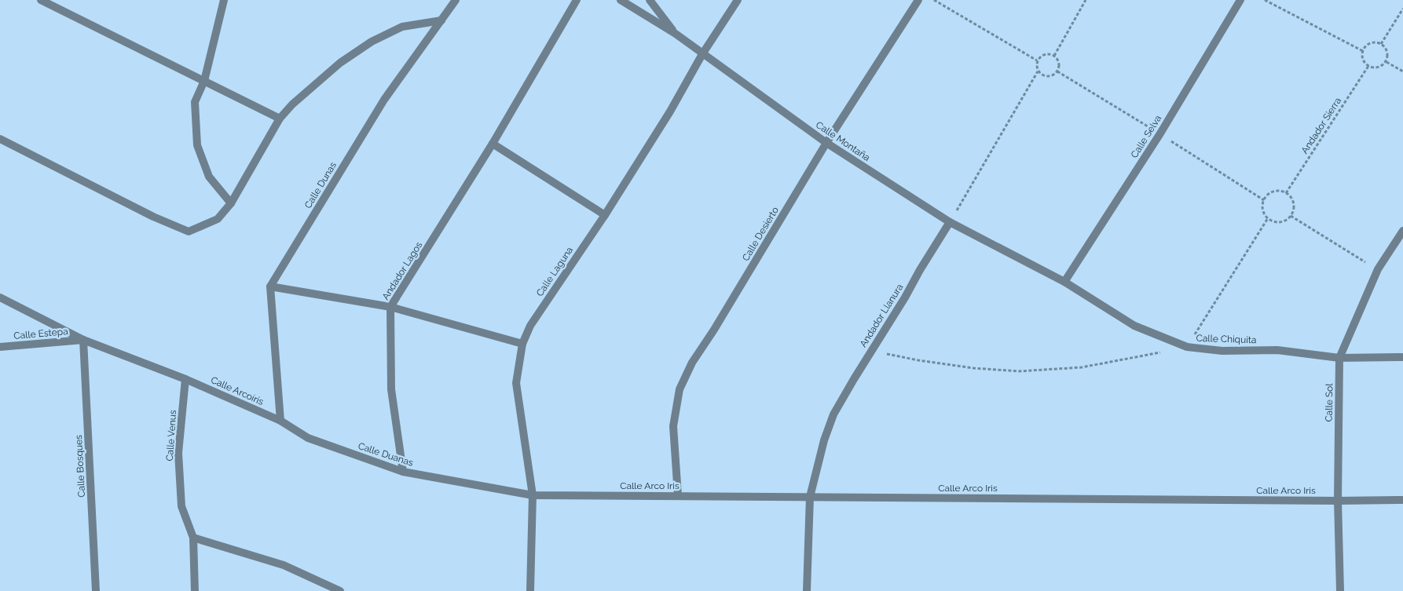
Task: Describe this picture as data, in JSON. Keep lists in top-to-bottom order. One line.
{"streets":{"street":["Calle Selva","Calle Montaña","Calle Dunas","Calle Desierto","Andador Lagos","Calle Laguna","Andador Llanura","Calle Estepa","Calle Chiquita","Calle Arcoíris","Calle Sol","Calle Venus","Calle Duanas","Calle Bosques","Calle Arco Iris"],"path":["Andador Sierra"]},"crossings":[["Calle Selva","Calle Montaña"],["Calle Selva","Calle Chiquita"],["Calle Montaña","Calle Desierto"],["Calle Montaña","Calle Laguna"],["Calle Montaña","Andador Llanura"],["Calle Montaña","Calle Chiquita"],["Calle Desierto","Calle Arco Iris"],["Andador Lagos","Calle Duanas"],["Calle Laguna","Calle Duanas"],["Calle Laguna","Calle Arco Iris"],["Andador Llanura","Calle Arco Iris"],["Calle Estepa","Calle Bosques"],["Calle Chiquita","Calle Sol"],["Calle Arcoíris","Calle Venus"],["Calle Arcoíris","Calle Duanas"],["Calle Sol","Calle Arco Iris"],["Calle Duanas","Calle Arco Iris"]]}
